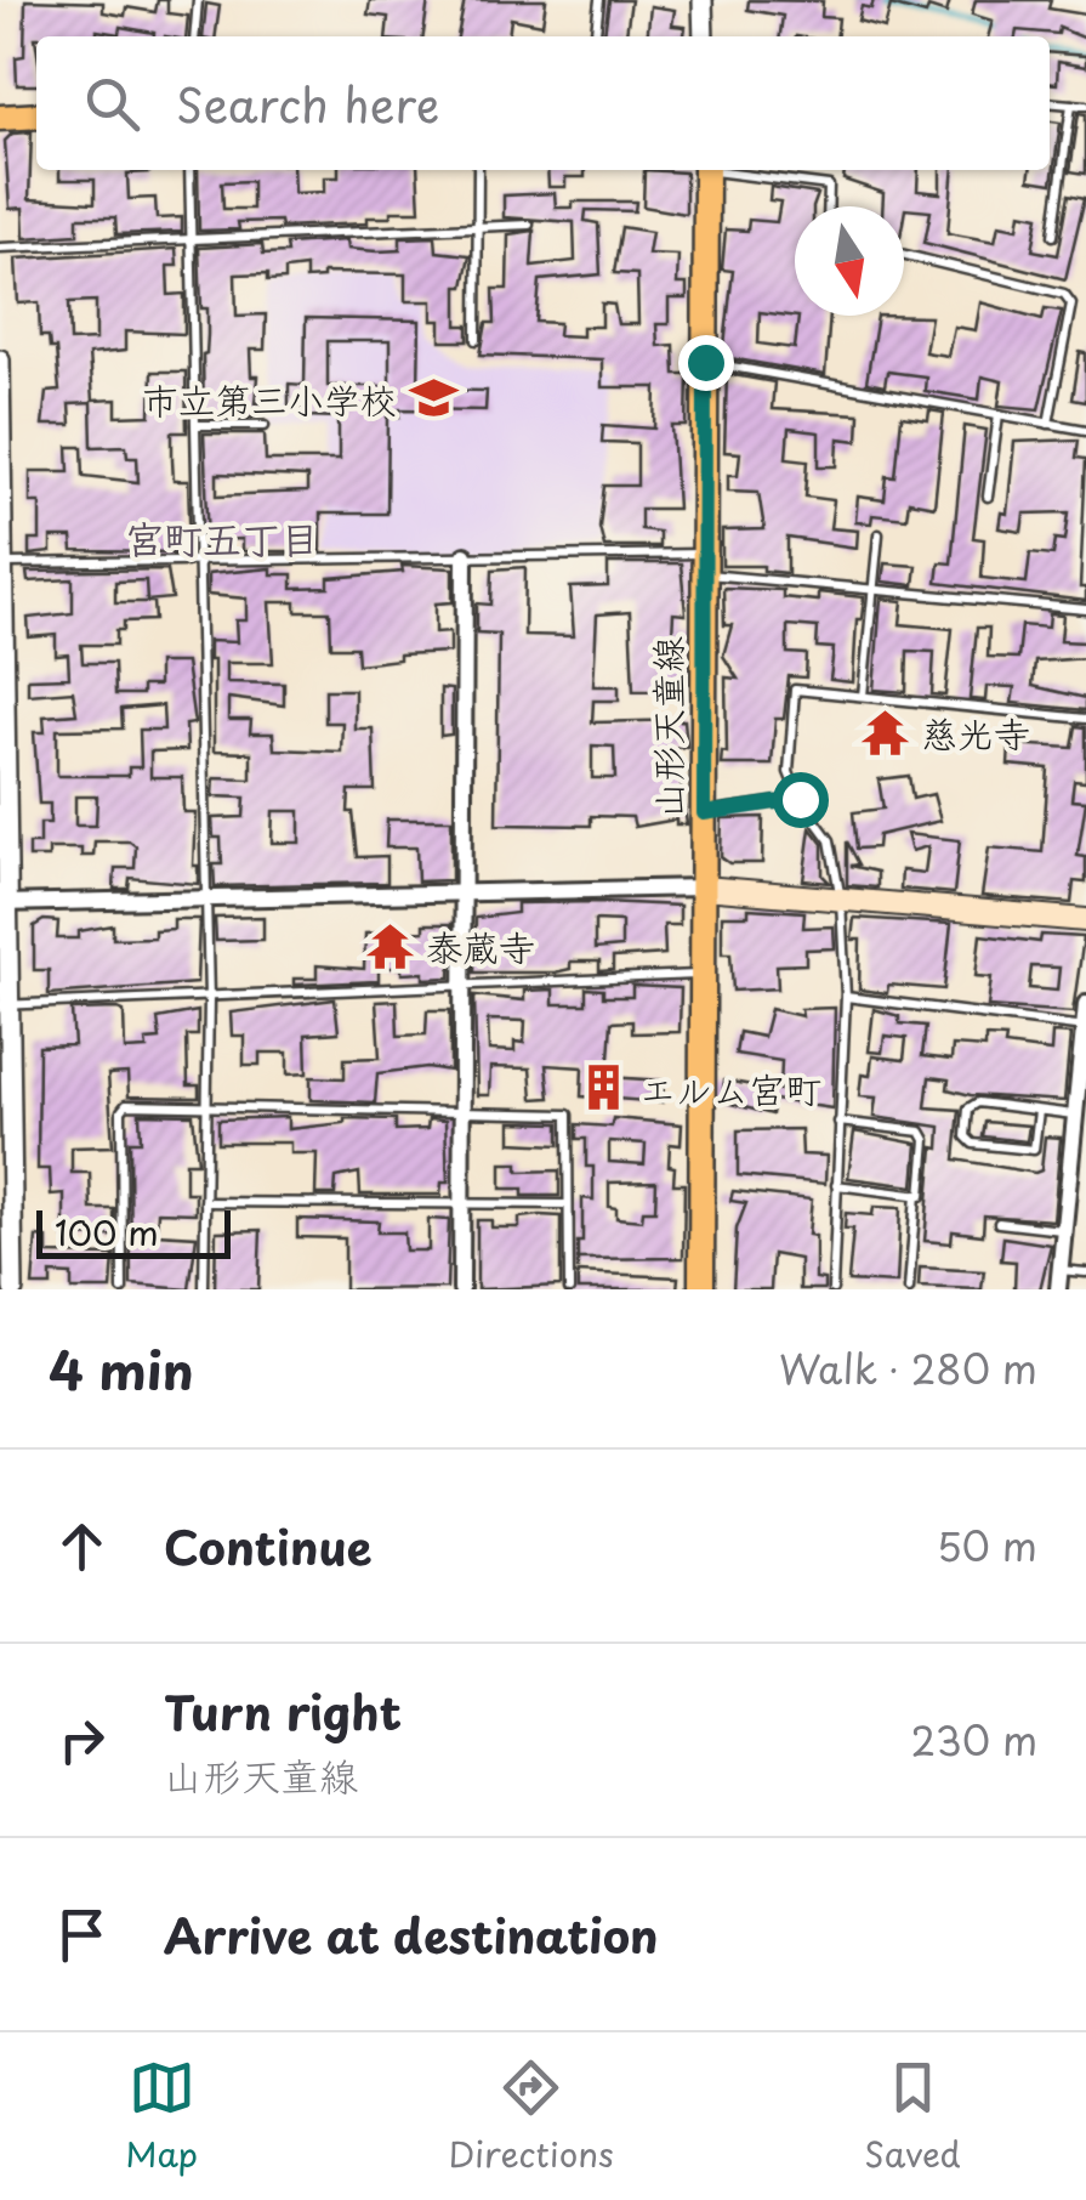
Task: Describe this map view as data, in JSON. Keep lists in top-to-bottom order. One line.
{"streets":{"main road":["山形天童線"]},"districts":["宮町五丁目"],"places":{"school or university":["市立第三小学校"],"temple":["慈光寺","泰蔵寺"],"building":["エルム宮町"]},"scale_bar":"100 m","north":"bottom","page":{"search":"Search here","scale":"100 m","heading":["4 min","Walk · 280 m"],"list":[["Continue","50 m"],["Turn right","山形天童線","230 m"],"Arrive at destination"],"nav":["Map","Directions","Saved"]}}
